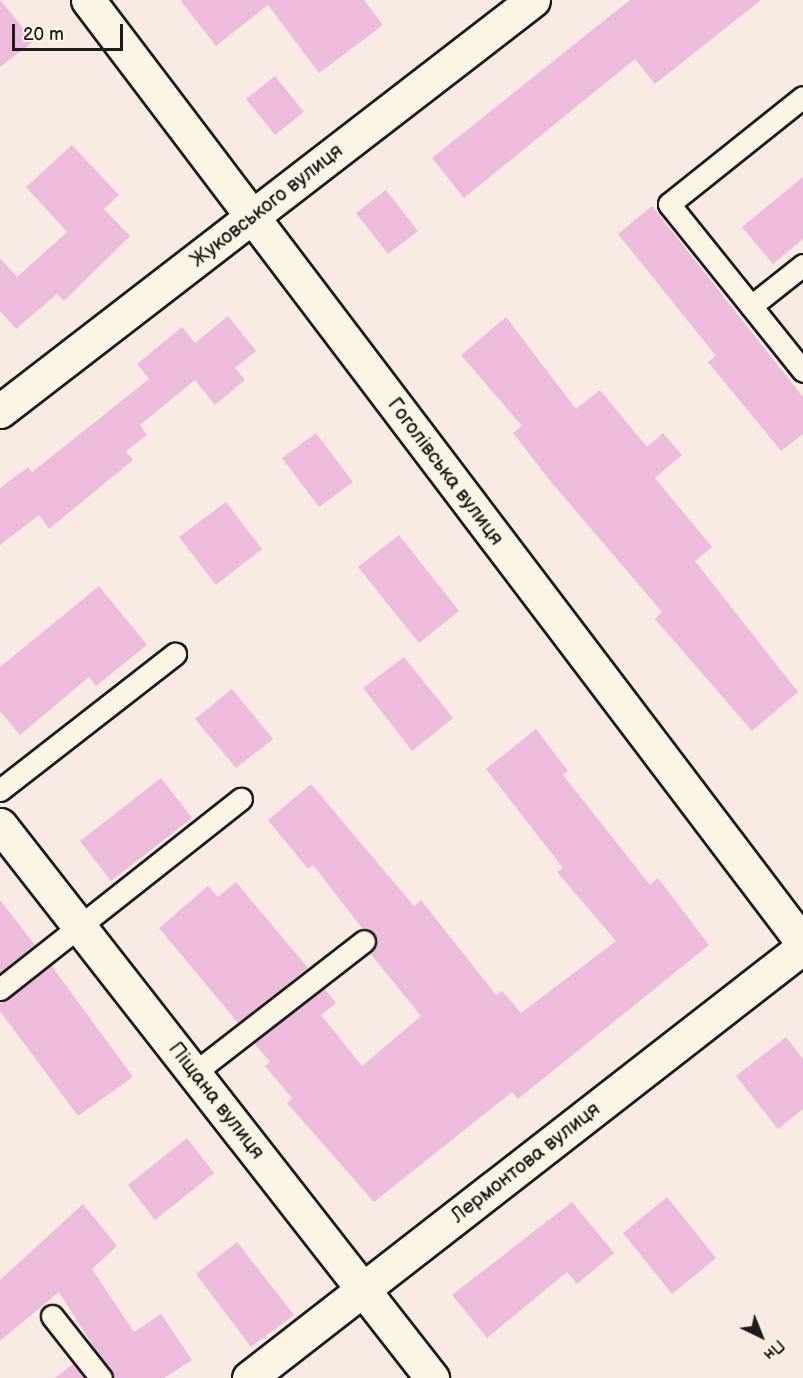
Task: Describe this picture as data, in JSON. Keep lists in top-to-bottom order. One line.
{"streets":{"street":["Жуковського вулиця","Гоголівська вулиця","Піщана вулиця","Лермонтова вулиця"]},"crossings":[["Жуковського вулиця","Гоголівська вулиця"],["Гоголівська вулиця","Лермонтова вулиця"],["Піщана вулиця","Лермонтова вулиця"]],"scale_bar":"20 m","north":"bottom right"}
